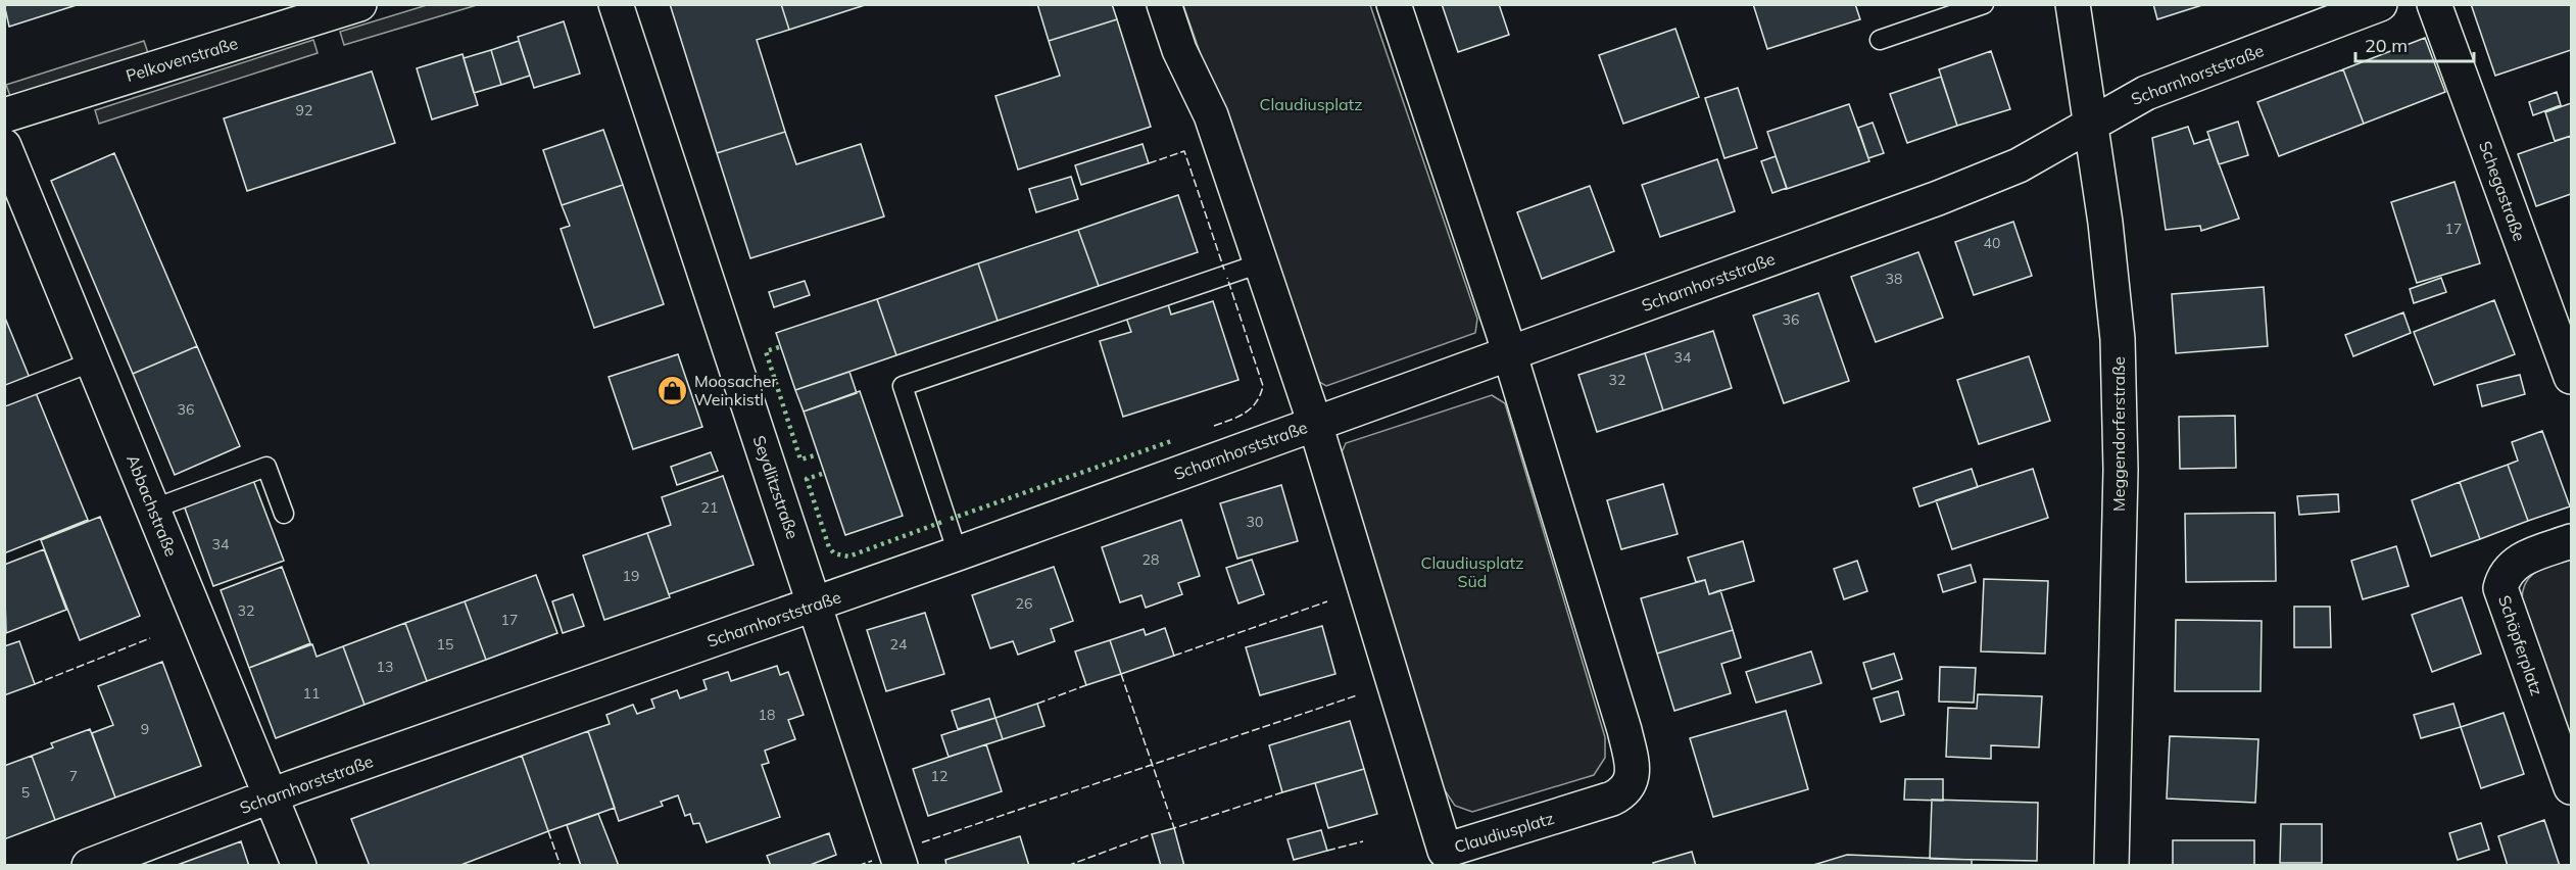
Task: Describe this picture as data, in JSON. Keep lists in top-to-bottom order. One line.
{"streets":{"street":["Pelkovenstraße","Scharnhorststraße","Schegastraße","Meggendorferstraße","Seydlitzstraße","Abbachstraße","Schöpferplatz","Claudiusplatz"]},"crossings":[["Scharnhorststraße","Meggendorferstraße"],["Scharnhorststraße","Seydlitzstraße"],["Scharnhorststraße","Abbachstraße"],["Scharnhorststraße","Claudiusplatz"]],"parks":["Claudiusplatz","Claudiusplatz Süd"],"places":{"shop":["Moosacher Weinkistl"]},"house_numbers":["92","17","40","38","36","34","32","36","21","30","34","28","19","26","32","17","15","24","13","11","18","9","7","12","5"],"scale_bar":"20 m"}
